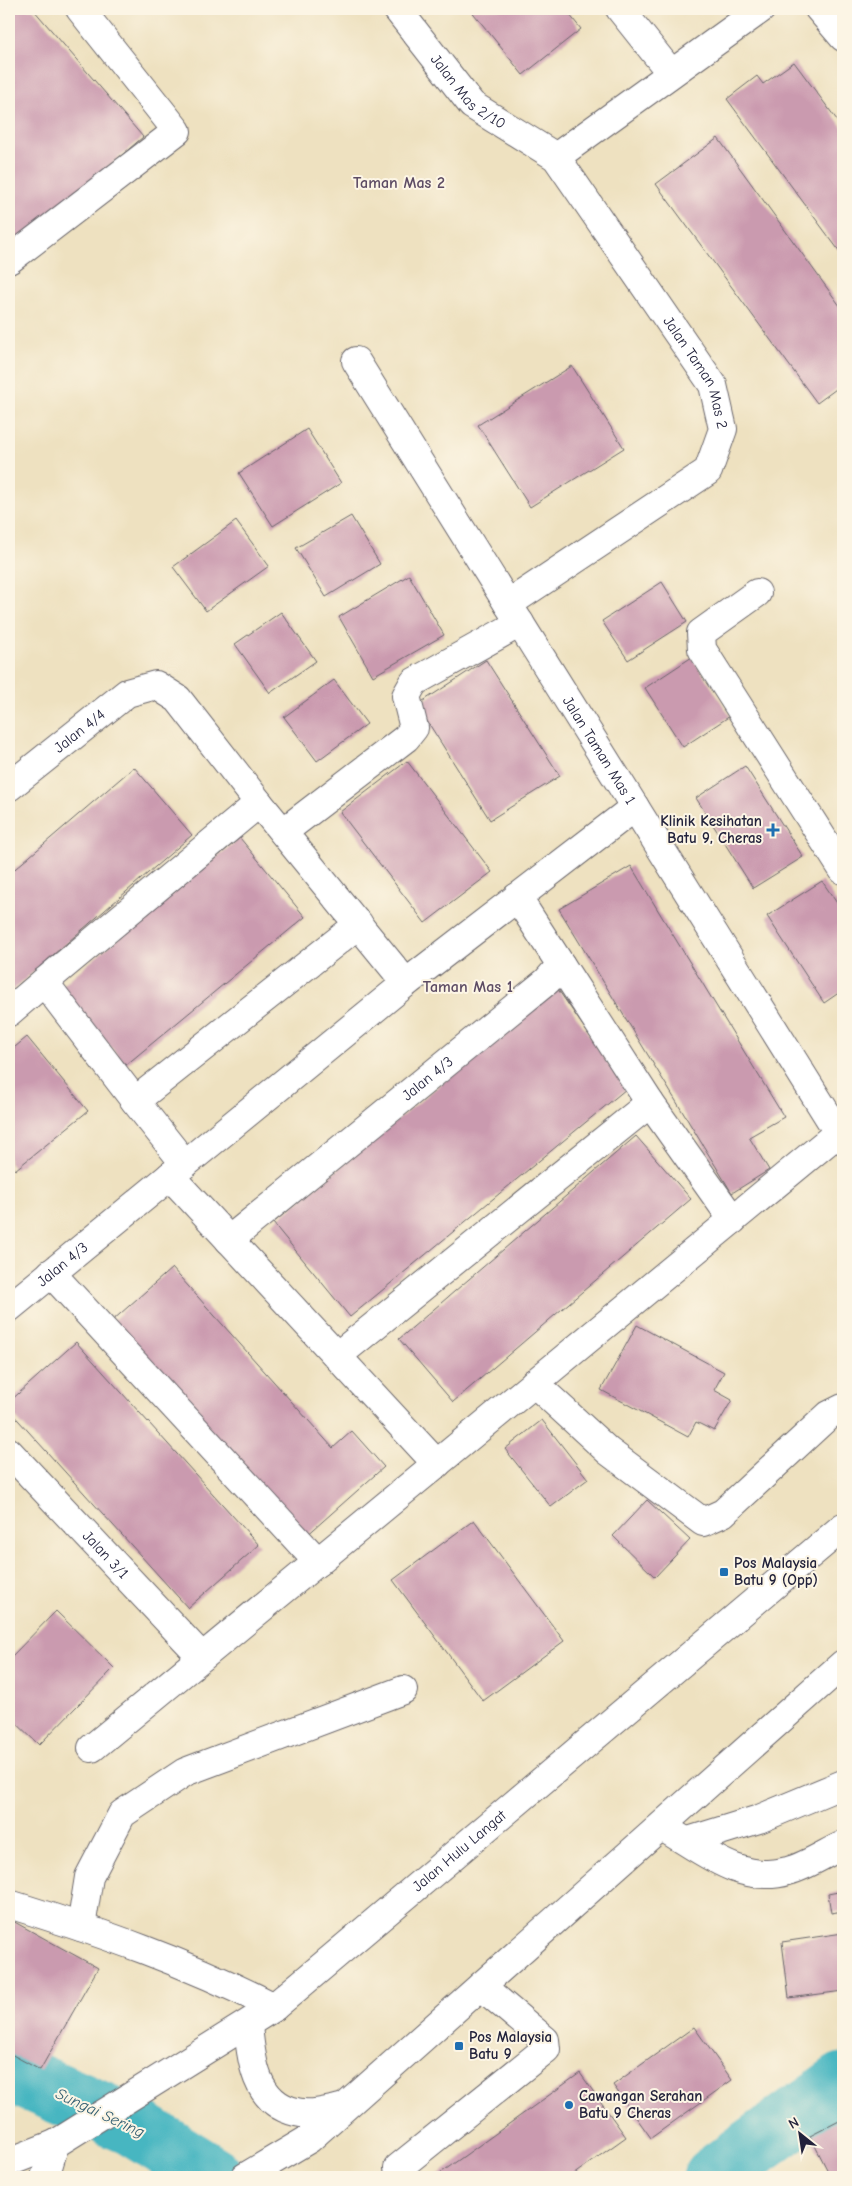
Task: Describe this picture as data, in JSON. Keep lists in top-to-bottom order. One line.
{"streets":{"street":["Jalan Mas 2/10","Jalan Taman Mas 2","Jalan 4/4","Jalan Taman Mas 1","Jalan 4/3","Jalan 3/1","Jalan Hulu Langat"]},"crossings":[["Jalan Mas 2/10","Jalan Taman Mas 2"],["Jalan Taman Mas 2","Jalan Taman Mas 1"],["Jalan Taman Mas 1","Jalan 4/3"]],"districts":["Taman Mas 2","Taman Mas 1"],"water":["Sungai Sering"],"places":{"health":["Klinik Kesihatan Batu 9, Cheras"],"transit":["Pos Malaysia Batu 9 (Opp)","Pos Malaysia Batu 9"],"other":["Cawangan Serahan Batu 9 Cheras"]},"north":"top left"}
